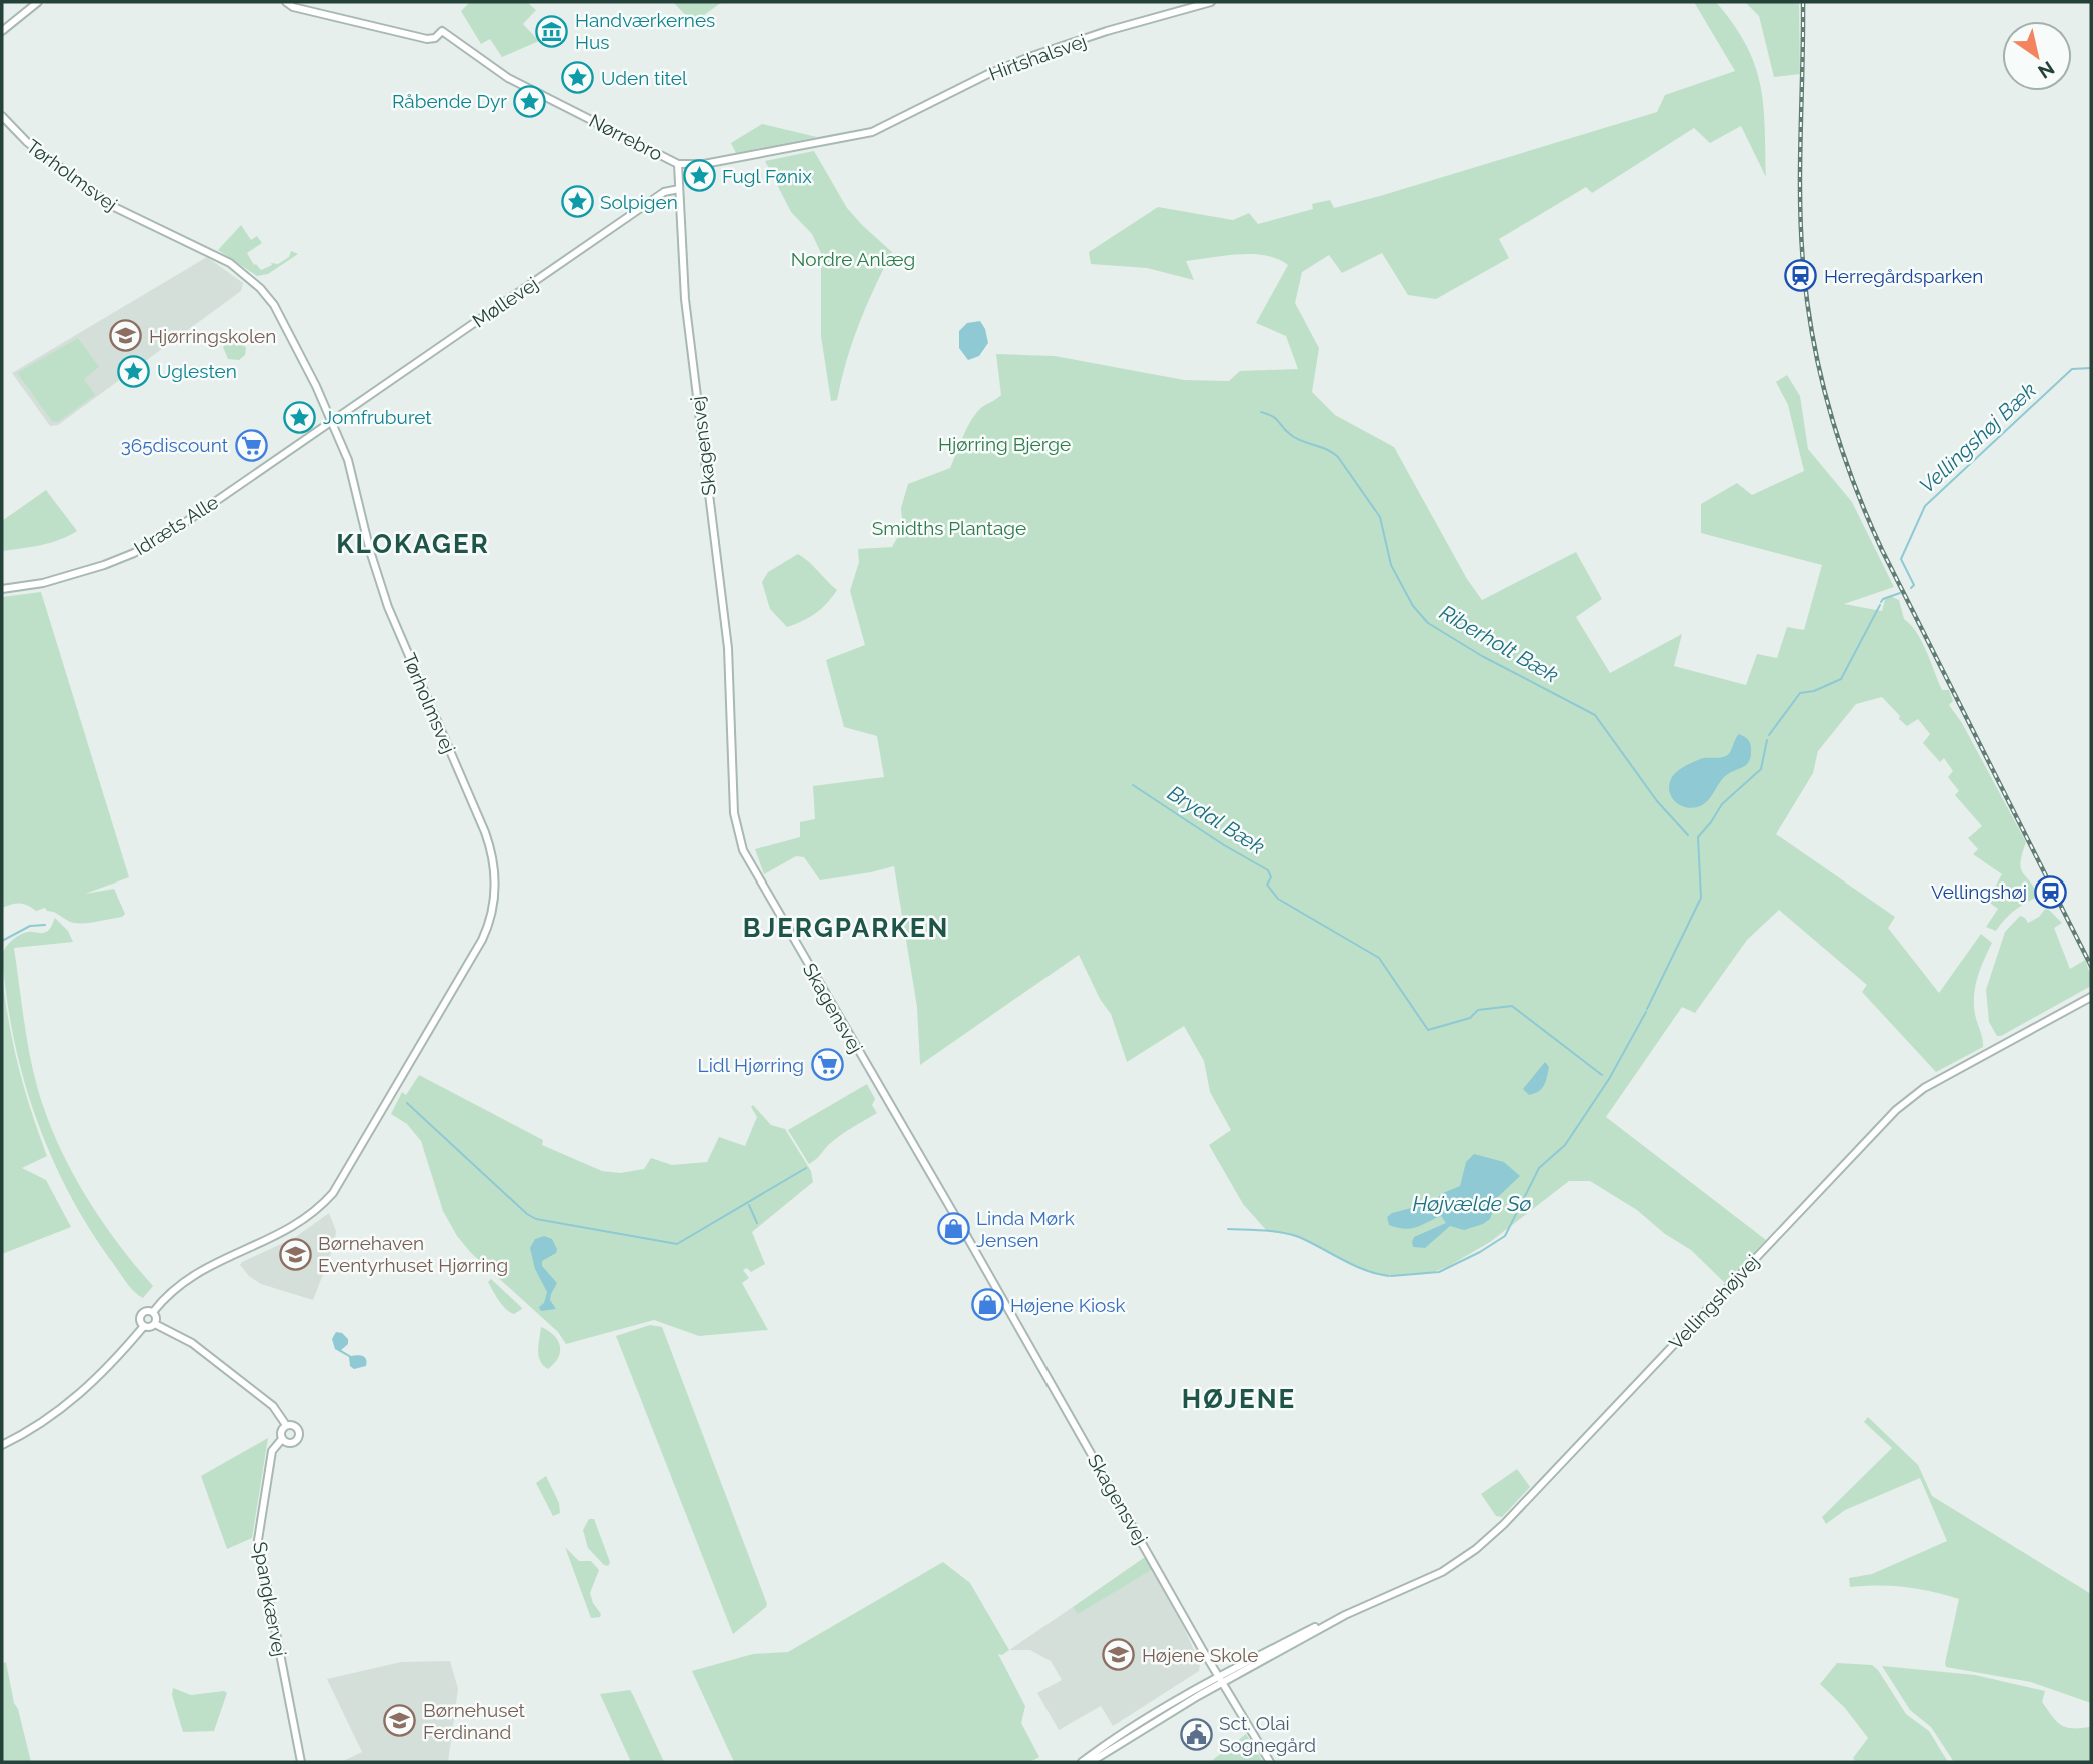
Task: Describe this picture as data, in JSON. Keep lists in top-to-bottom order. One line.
{"streets":{"street":["Hirtshalsvej","Nørrebro","Tørholmsvej","Møllevej","Skagensvej","Idræts Alle","Vellingshøjvej","Spangkærvej"]},"crossings":[["Hirtshalsvej","Nørrebro"],["Nørrebro","Skagensvej"],["Tørholmsvej","Møllevej"],["Tørholmsvej","Idræts Alle"],["Møllevej","Skagensvej"],["Møllevej","Idræts Alle"],["Skagensvej","Vellingshøjvej"]],"districts":["KLOKAGER","BJERGPARKEN","HØJENE"],"water":["Vellingshøj Bæk","Riberholt Bæk","Brydal Bæk","Højvælde Sø"],"parks":["Nordre Anlæg","Hjørring Bjerge","Smidths Plantage"],"places":{"museum":["Handværkernes Hus"],"place":["Uden titel","Råbende Dyr","Fugl Fønix","Solpigen","Uglesten","Jomfruburet"],"station":["Herregårdsparken","Vellingshøj"],"school or university":["Hjørringskolen","Børnehaven Eventyrhuset Hjørring","Højene Skole","Børnehuset Ferdinand"],"supermarket":["365discount","Lidl Hjørring"],"shop":["Linda Mørk Jensen","Højene Kiosk"],"public building":["Sct. Olai Sognegård"]},"north":"bottom right"}
